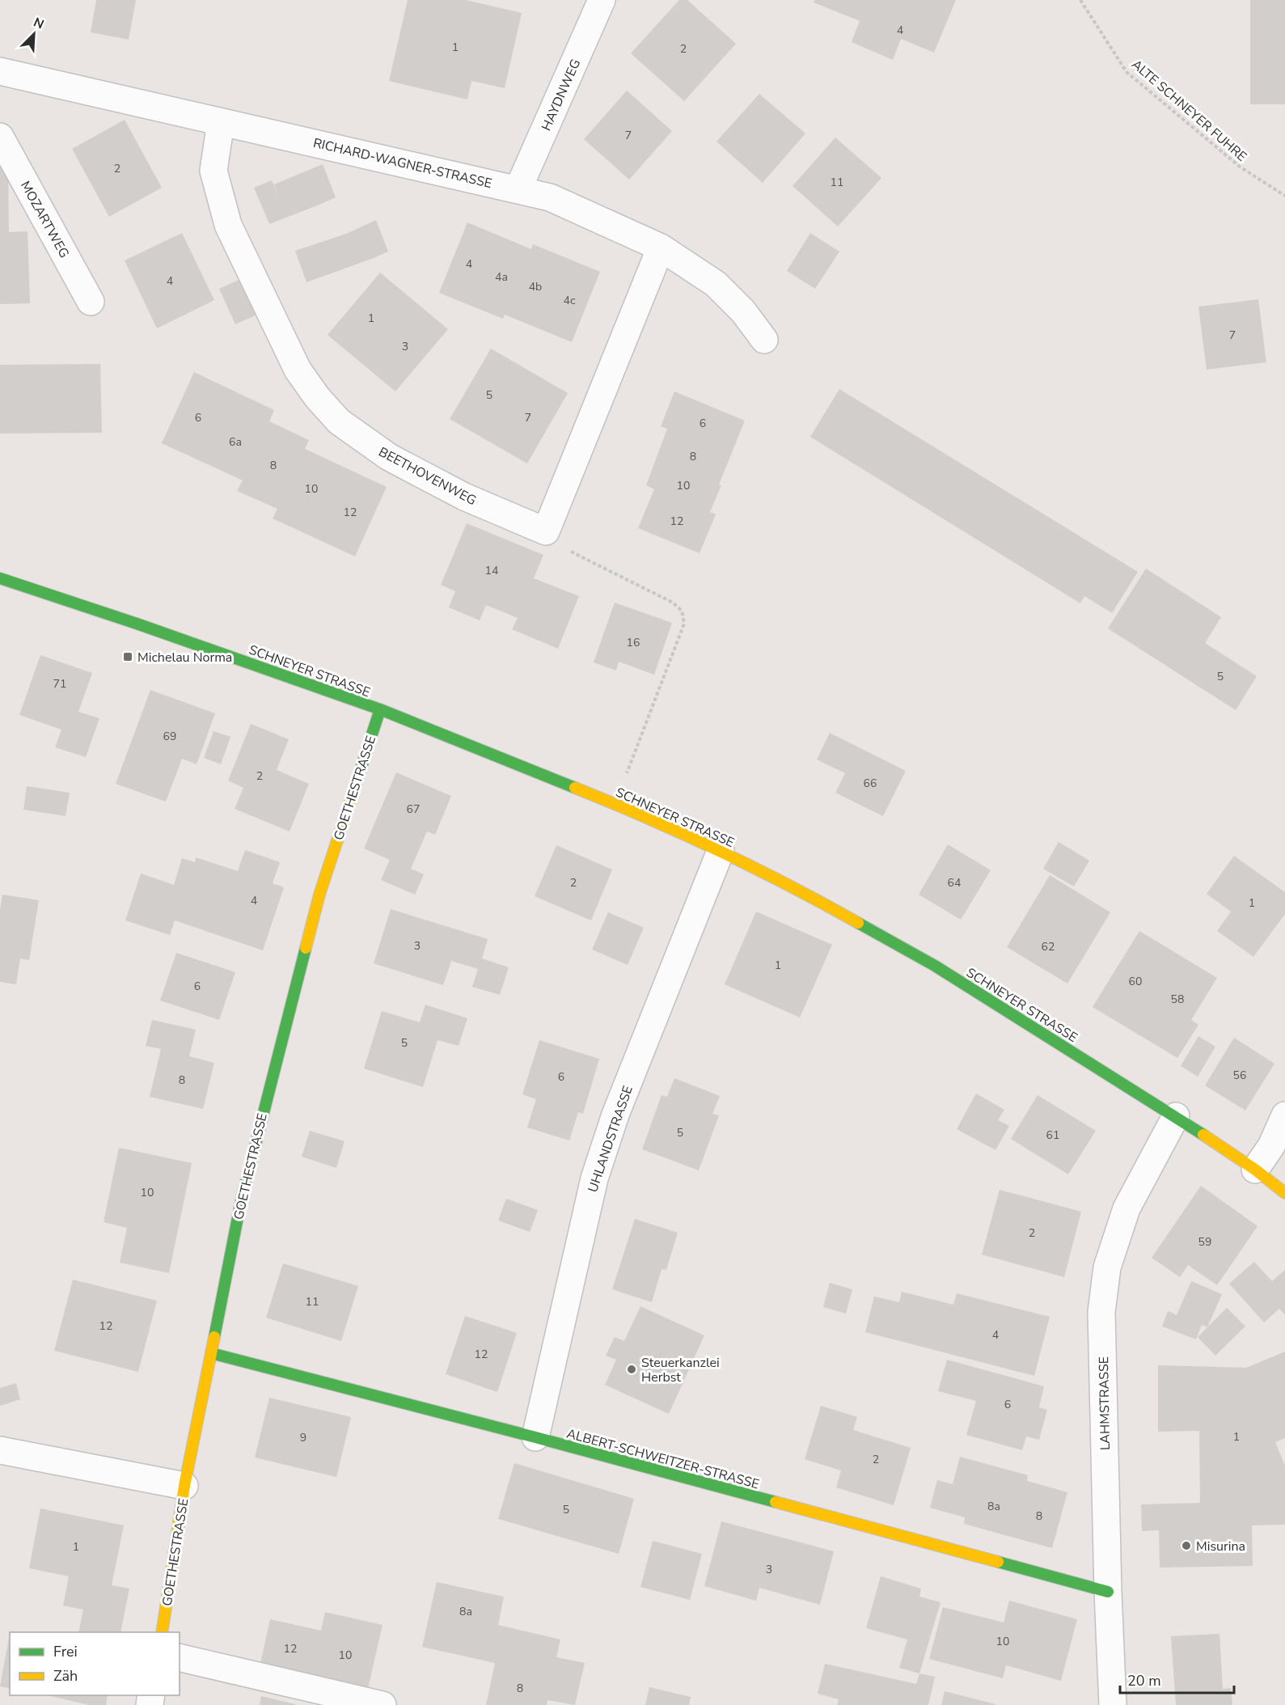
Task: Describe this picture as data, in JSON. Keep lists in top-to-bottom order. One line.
{"streets":{"street":["HAYDNWEG","RICHARD-WAGNER-STRASSE","MOZARTWEG","BEETHOVENWEG","SCHNEYER STRASSE","GOETHESTRASSE","UHLANDSTRASSE","LAHMSTRASSE","ALBERT-SCHWEITZER-STRASSE"],"path":["ALTE SCHNEYER FUHRE"]},"crossings":[["HAYDNWEG","RICHARD-WAGNER-STRASSE"],["RICHARD-WAGNER-STRASSE","BEETHOVENWEG"],["SCHNEYER STRASSE","GOETHESTRASSE"],["SCHNEYER STRASSE","UHLANDSTRASSE"],["SCHNEYER STRASSE","LAHMSTRASSE"],["GOETHESTRASSE","ALBERT-SCHWEITZER-STRASSE"],["UHLANDSTRASSE","ALBERT-SCHWEITZER-STRASSE"],["LAHMSTRASSE","ALBERT-SCHWEITZER-STRASSE"]],"places":{"transit":["Michelau Norma"],"other":["Steuerkanzlei Herbst","Misurina"]},"house_numbers":["4","1","2","7","2","11","4","4a","4","4b","4c","1","7","3","5","6","7","6","6a","8","8","10","10","12","12","14","16","5","71","69","2","66","67","2","64","4","1","3","62","1","60","6","58","5","56","6","8","5","61","10","2","59","11","12","4","12","6","1","9","2","8a","5","8","1","3","8a","10","12","10","8"],"legend":["Frei","Zäh"],"scale_bar":"20 m","north":"top right"}
